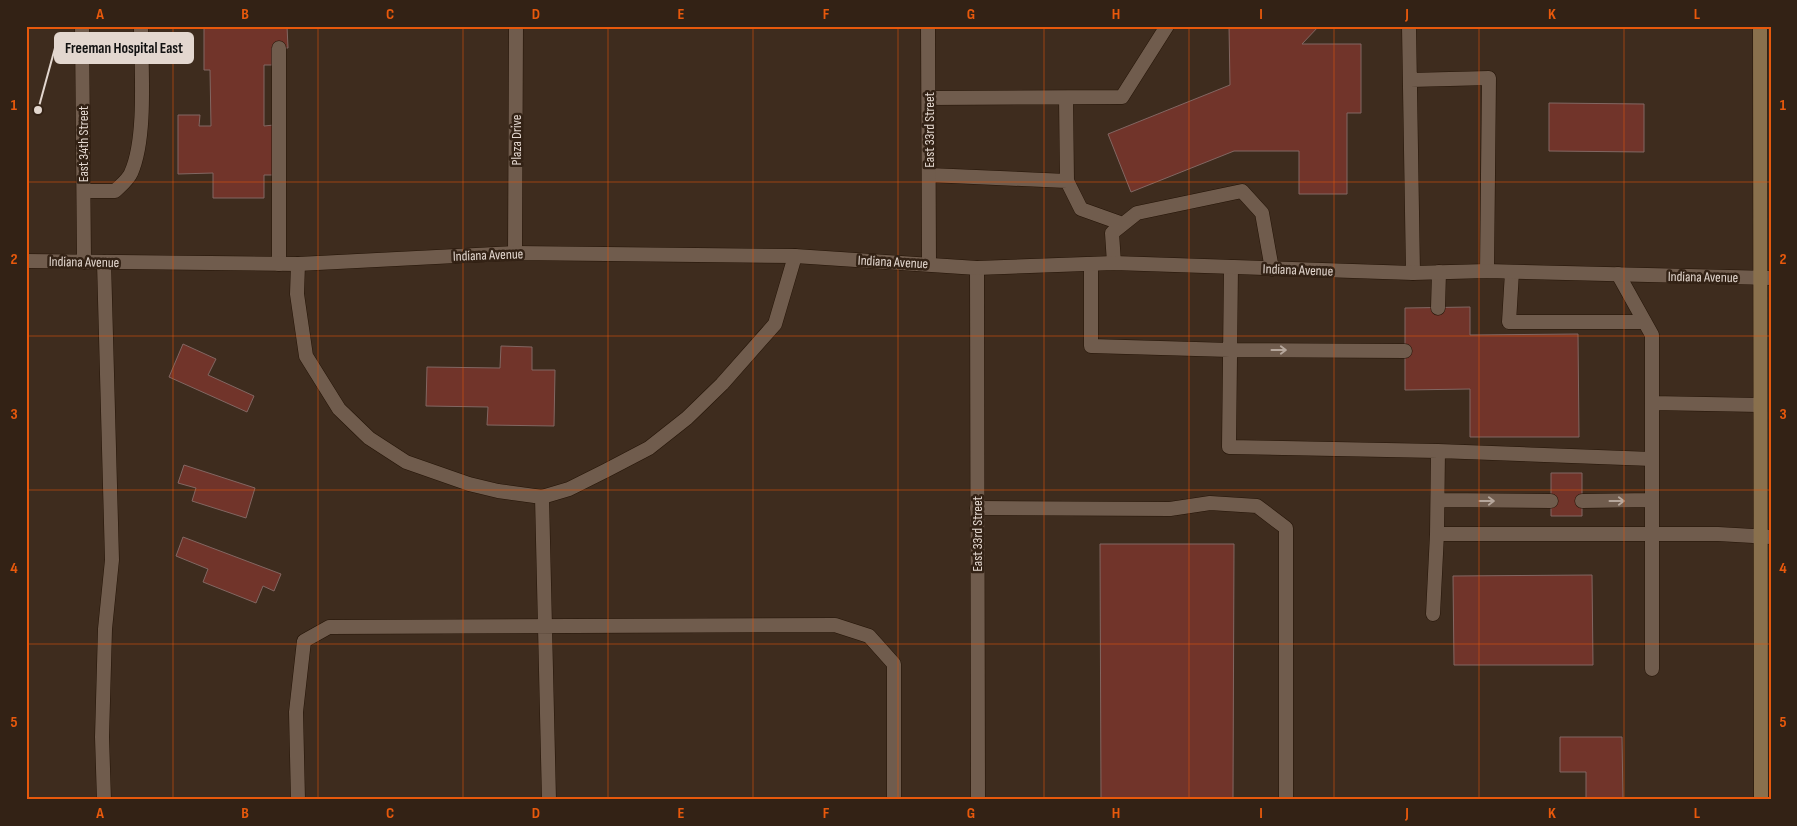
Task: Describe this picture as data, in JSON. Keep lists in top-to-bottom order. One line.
{"streets":{"street":["East 33rd Street","Plaza Drive","East 34th Street","Indiana Avenue"]},"crossings":[["East 33rd Street","Indiana Avenue"],["Plaza Drive","Indiana Avenue"],["East 34th Street","Indiana Avenue"]],"places":["Freeman Hospital East"],"grid":{"columns":["A","B","C","D","E","F","G","H","I","J","K","L"],"rows":["1","2","3","4","5"]}}
